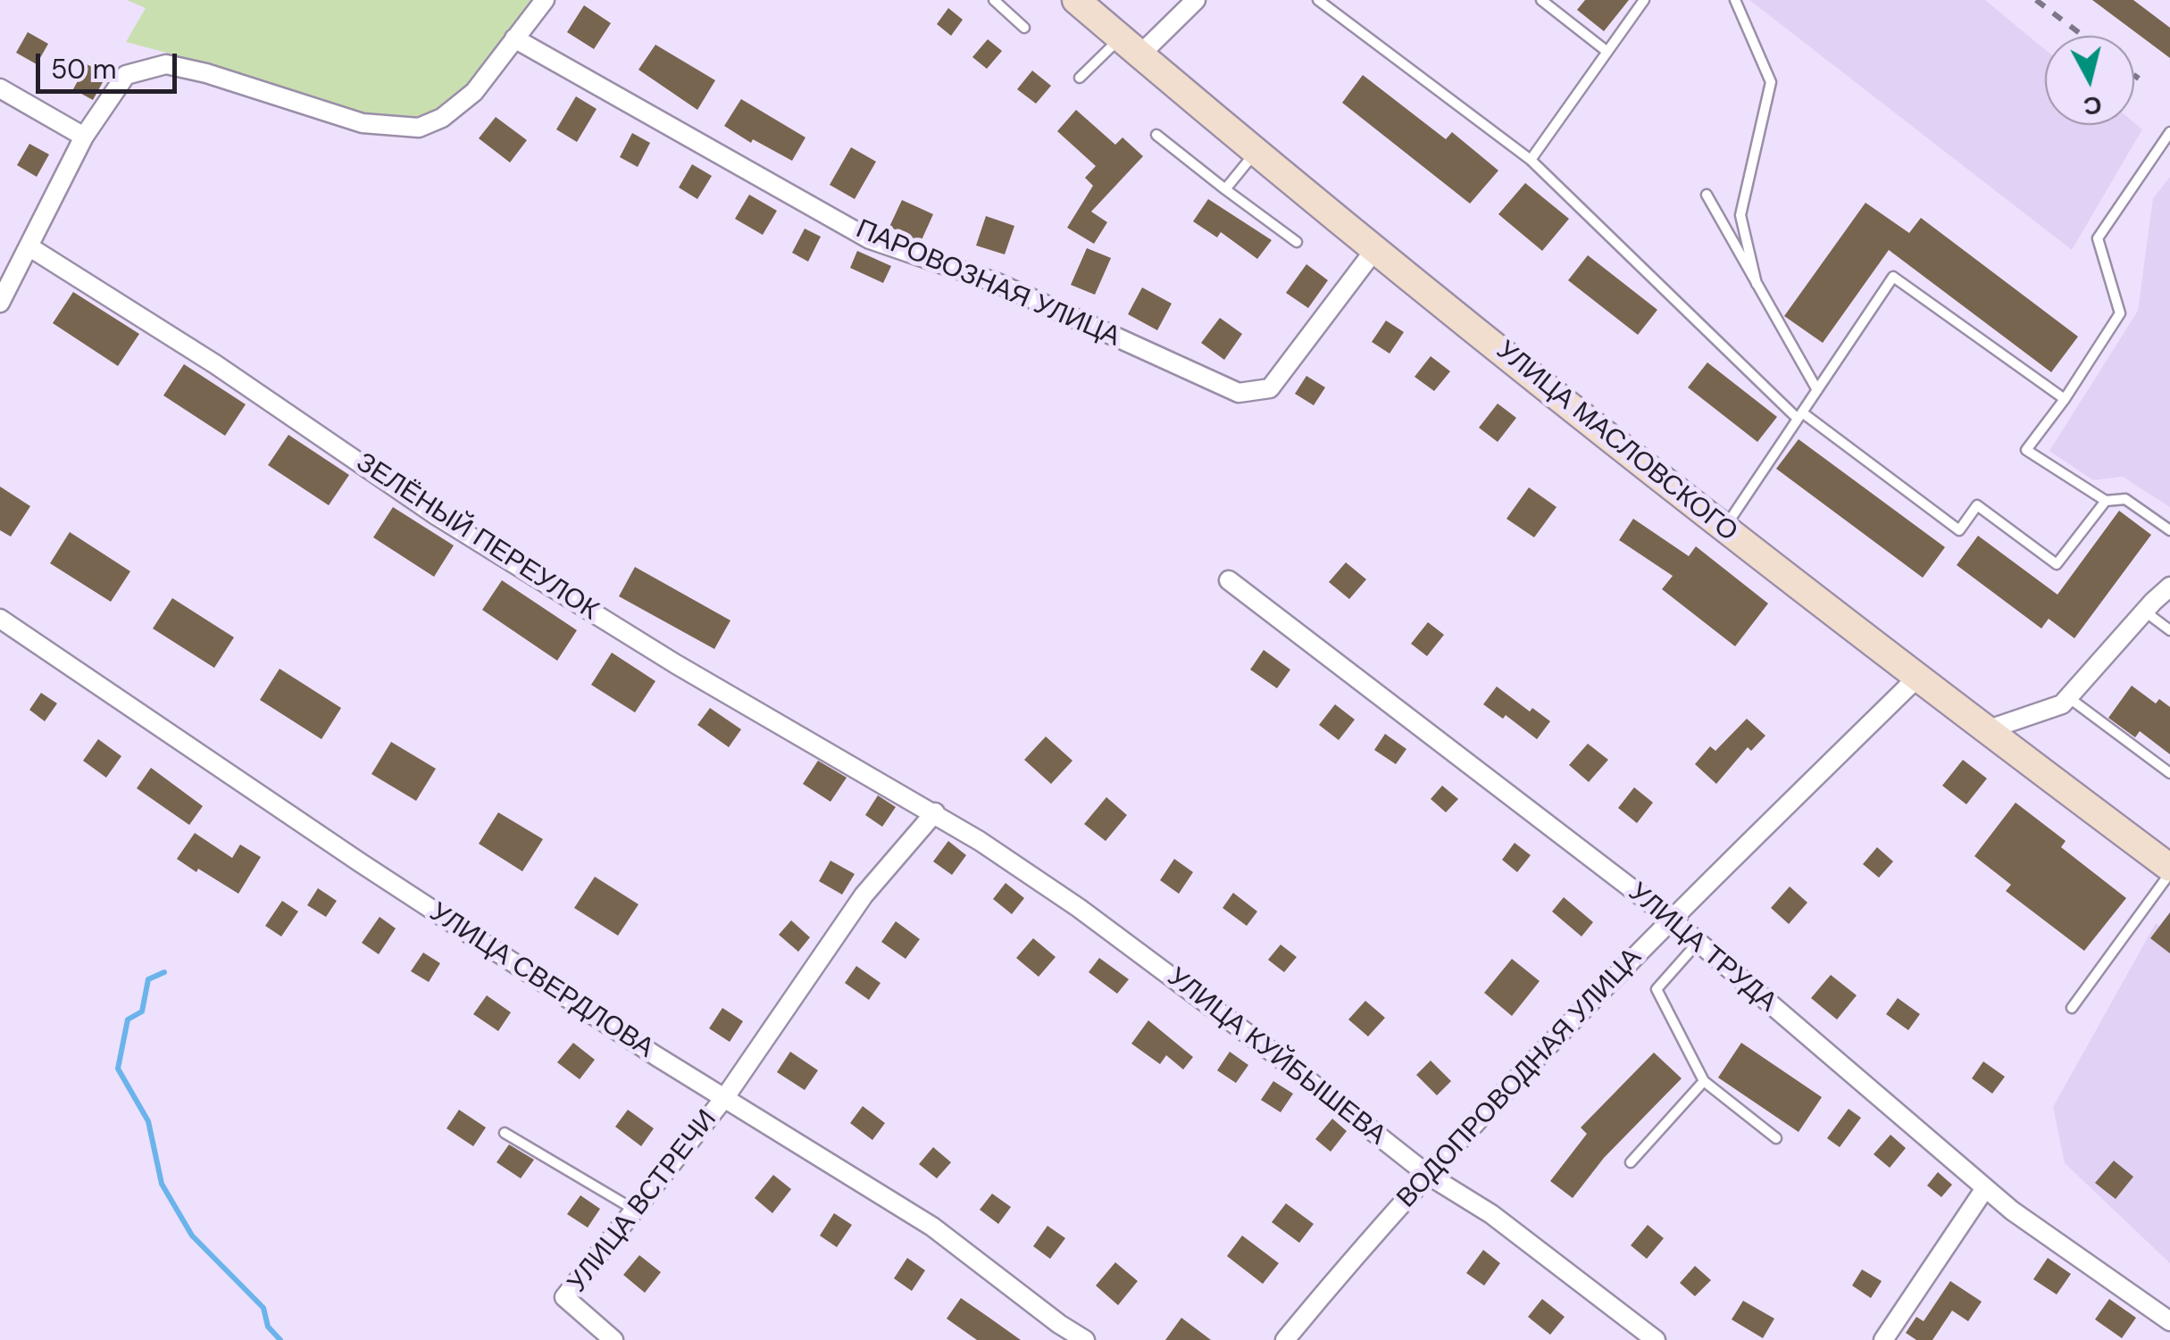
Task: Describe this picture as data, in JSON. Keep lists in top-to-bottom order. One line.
{"streets":{"street":["ПАРОВОЗНАЯ УЛИЦА","УЛИЦА МАСЛОВСКОГО","ЗЕЛЁНЫЙ ПЕРЕУЛОК","УЛИЦА ТРУДА","УЛИЦА СВЕРДЛОВА","УЛИЦА КУЙБЫШЕВА","ВОДОПРОВОДНАЯ УЛИЦА","УЛИЦА ВСТРЕЧИ"]},"crossings":[["ПАРОВОЗНАЯ УЛИЦА","УЛИЦА МАСЛОВСКОГО"],["УЛИЦА МАСЛОВСКОГО","ВОДОПРОВОДНАЯ УЛИЦА"],["ЗЕЛЁНЫЙ ПЕРЕУЛОК","УЛИЦА КУЙБЫШЕВА"],["ЗЕЛЁНЫЙ ПЕРЕУЛОК","УЛИЦА ВСТРЕЧИ"],["УЛИЦА ТРУДА","ВОДОПРОВОДНАЯ УЛИЦА"],["УЛИЦА СВЕРДЛОВА","УЛИЦА ВСТРЕЧИ"],["УЛИЦА КУЙБЫШЕВА","ВОДОПРОВОДНАЯ УЛИЦА"],["УЛИЦА КУЙБЫШЕВА","УЛИЦА ВСТРЕЧИ"]],"scale_bar":"50 m","north":"bottom"}
